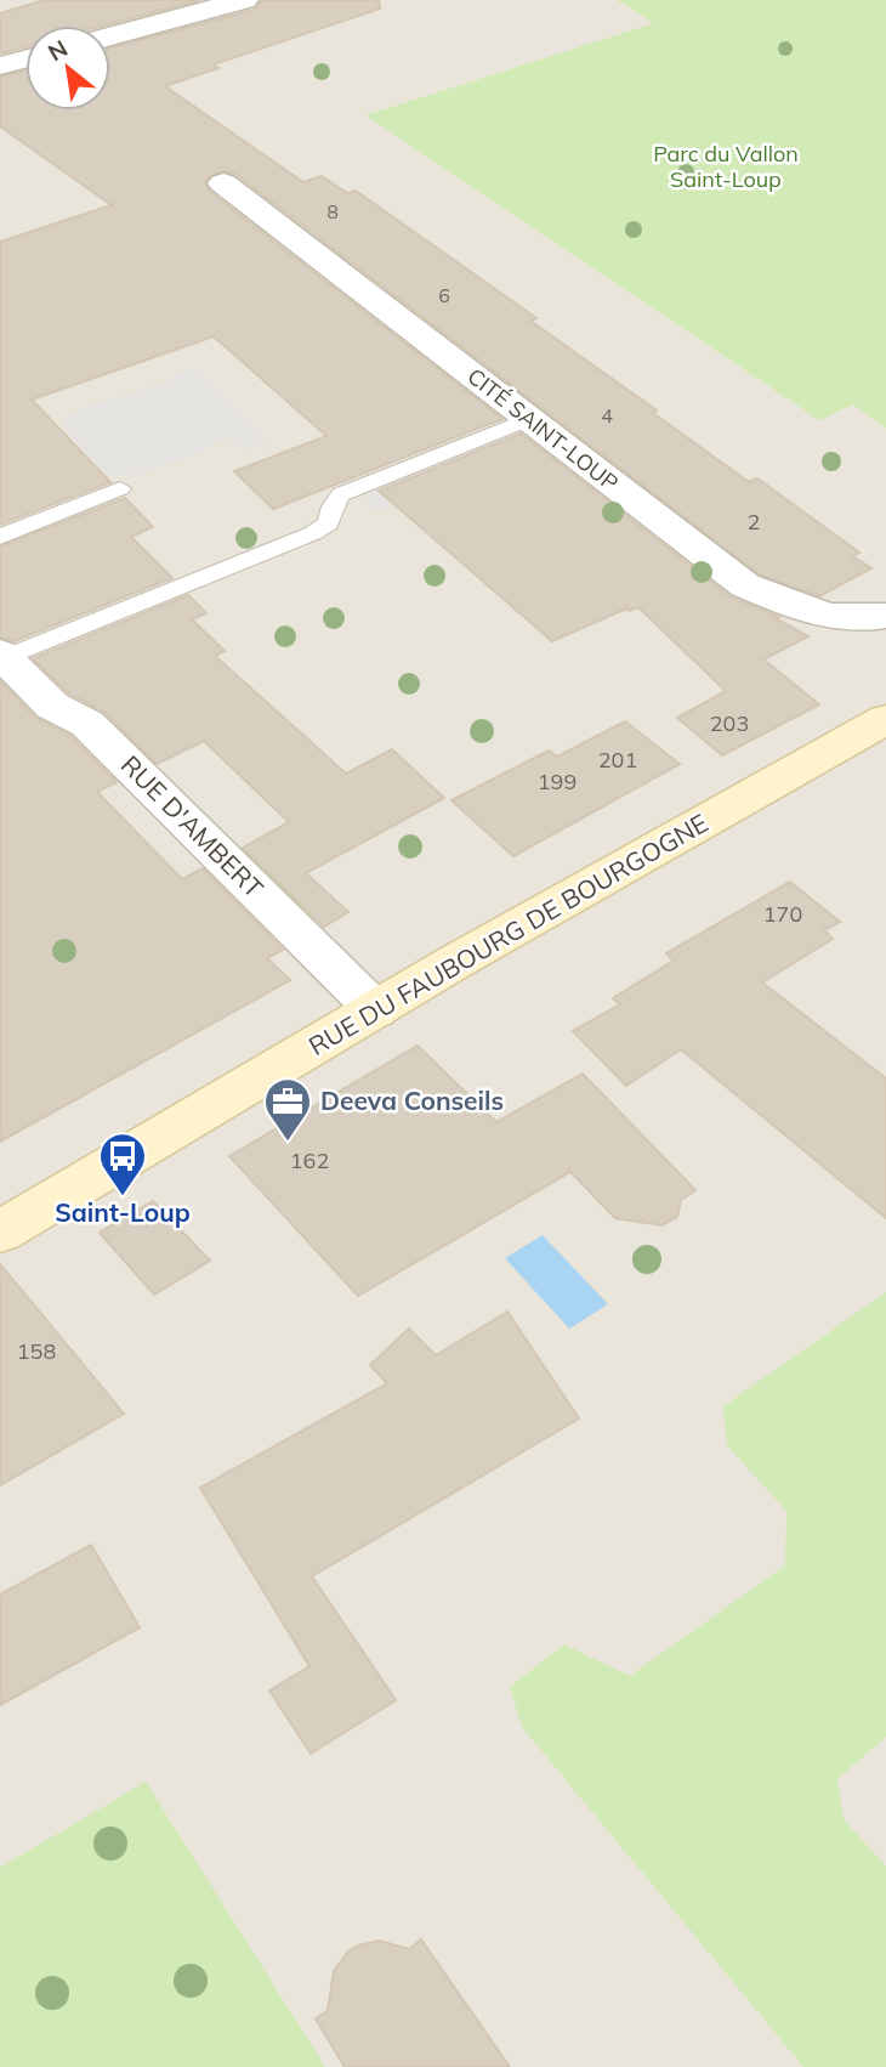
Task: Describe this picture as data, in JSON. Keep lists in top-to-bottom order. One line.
{"streets":{"main road":["RUE DU FAUBOURG DE BOURGOGNE"],"street":["CITÉ SAINT-LOUP","RUE D'AMBERT"]},"crossings":[["RUE D'AMBERT","RUE DU FAUBOURG DE BOURGOGNE"]],"parks":["Parc du Vallon Saint-Loup"],"places":{"office":["Deeva Conseils"],"bus stop":["Saint-Loup"]},"house_numbers":["8","6","4","2","203","201","199","170","162","158"],"north":"top left"}
